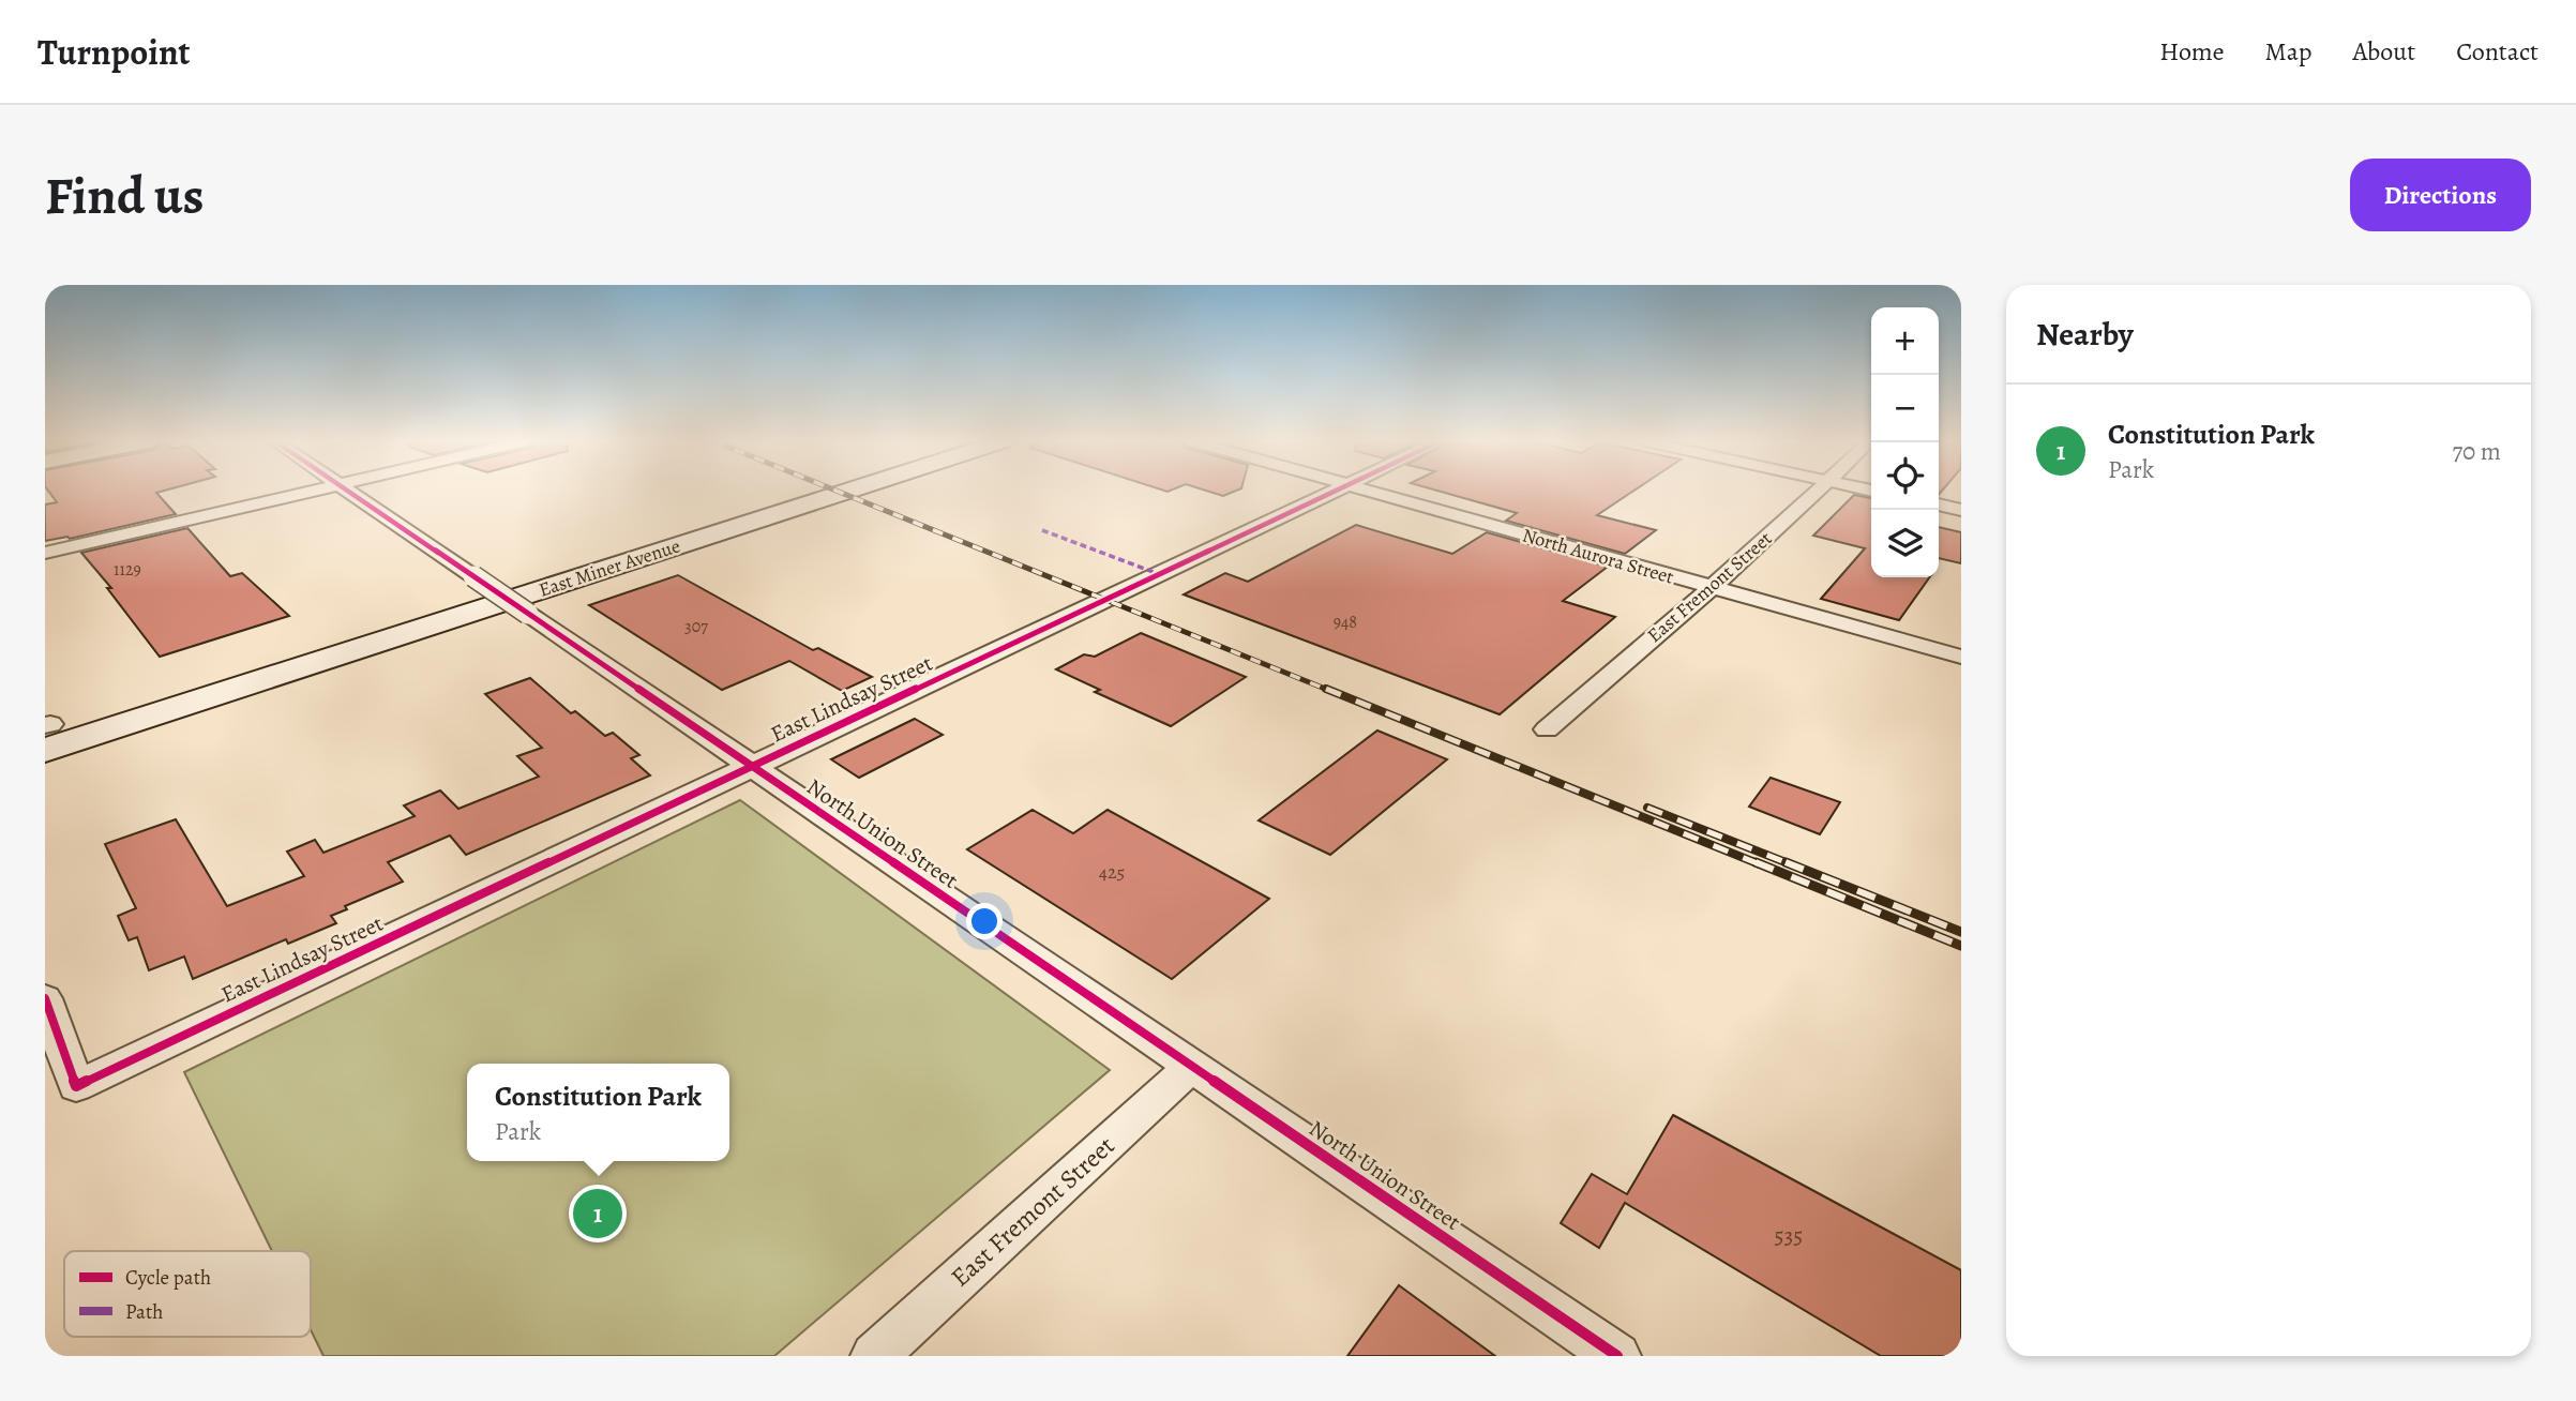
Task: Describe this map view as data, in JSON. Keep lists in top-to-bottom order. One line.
{"streets":{"main road":["East Miner Avenue"],"street":["North Aurora Street","East Fremont Street","East Lindsay Street","North Union Street"]},"crossings":[["North Aurora Street","East Fremont Street"],["East Fremont Street","North Union Street"],["East Lindsay Street","North Union Street"]],"house_numbers":["1129","948","307","425","535"],"legend":["Cycle path","Path"],"page":{"header":"Turnpoint","nav":["Home","Map","About","Contact"],"buttons":"Directions","title":"Find us","heading":"Nearby","map_buttons":["+","−"],"list":[{"mark":"1","name":"Constitution Park","note":"Park","value":"70 m"}],"popup":["Constitution Park","Park"],"pins":"1"}}
